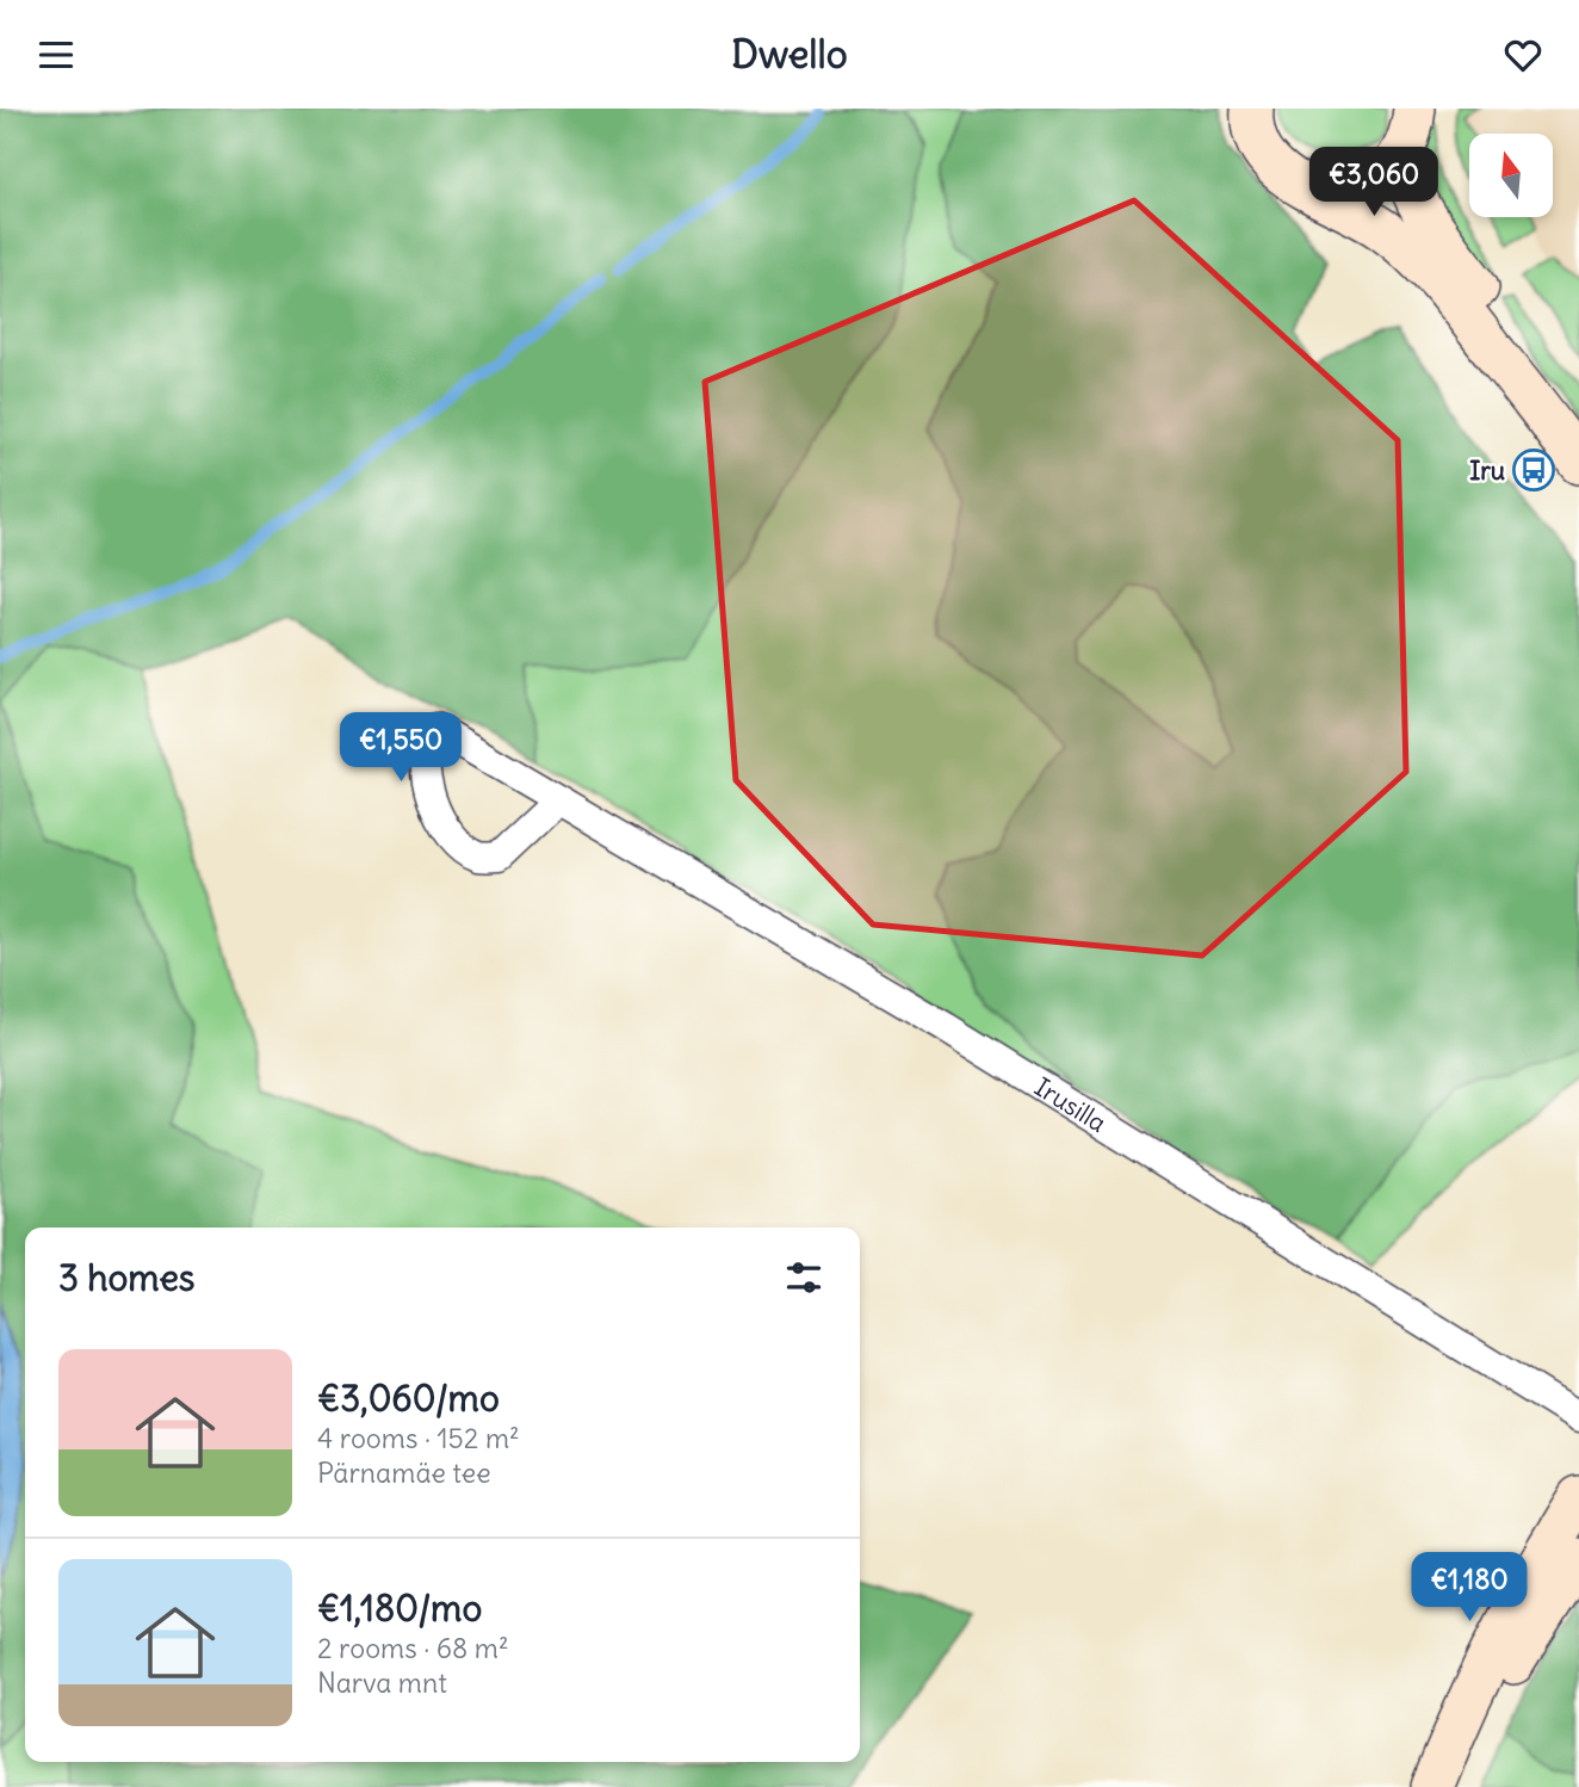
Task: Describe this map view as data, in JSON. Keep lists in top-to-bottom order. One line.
{"streets":{"street":["Irusilla"]},"places":{"bus stop":["Iru"]},"north":"top","page":{"header":"Dwello","price":["€3,060","€1,550","€1,180"],"heading":"3 homes","list":[{"name":"€3,060/mo","note":"4 rooms · 152 m² · Pärnamäe tee"},{"name":"€1,180/mo","note":"2 rooms · 68 m² · Narva mnt"}]}}
